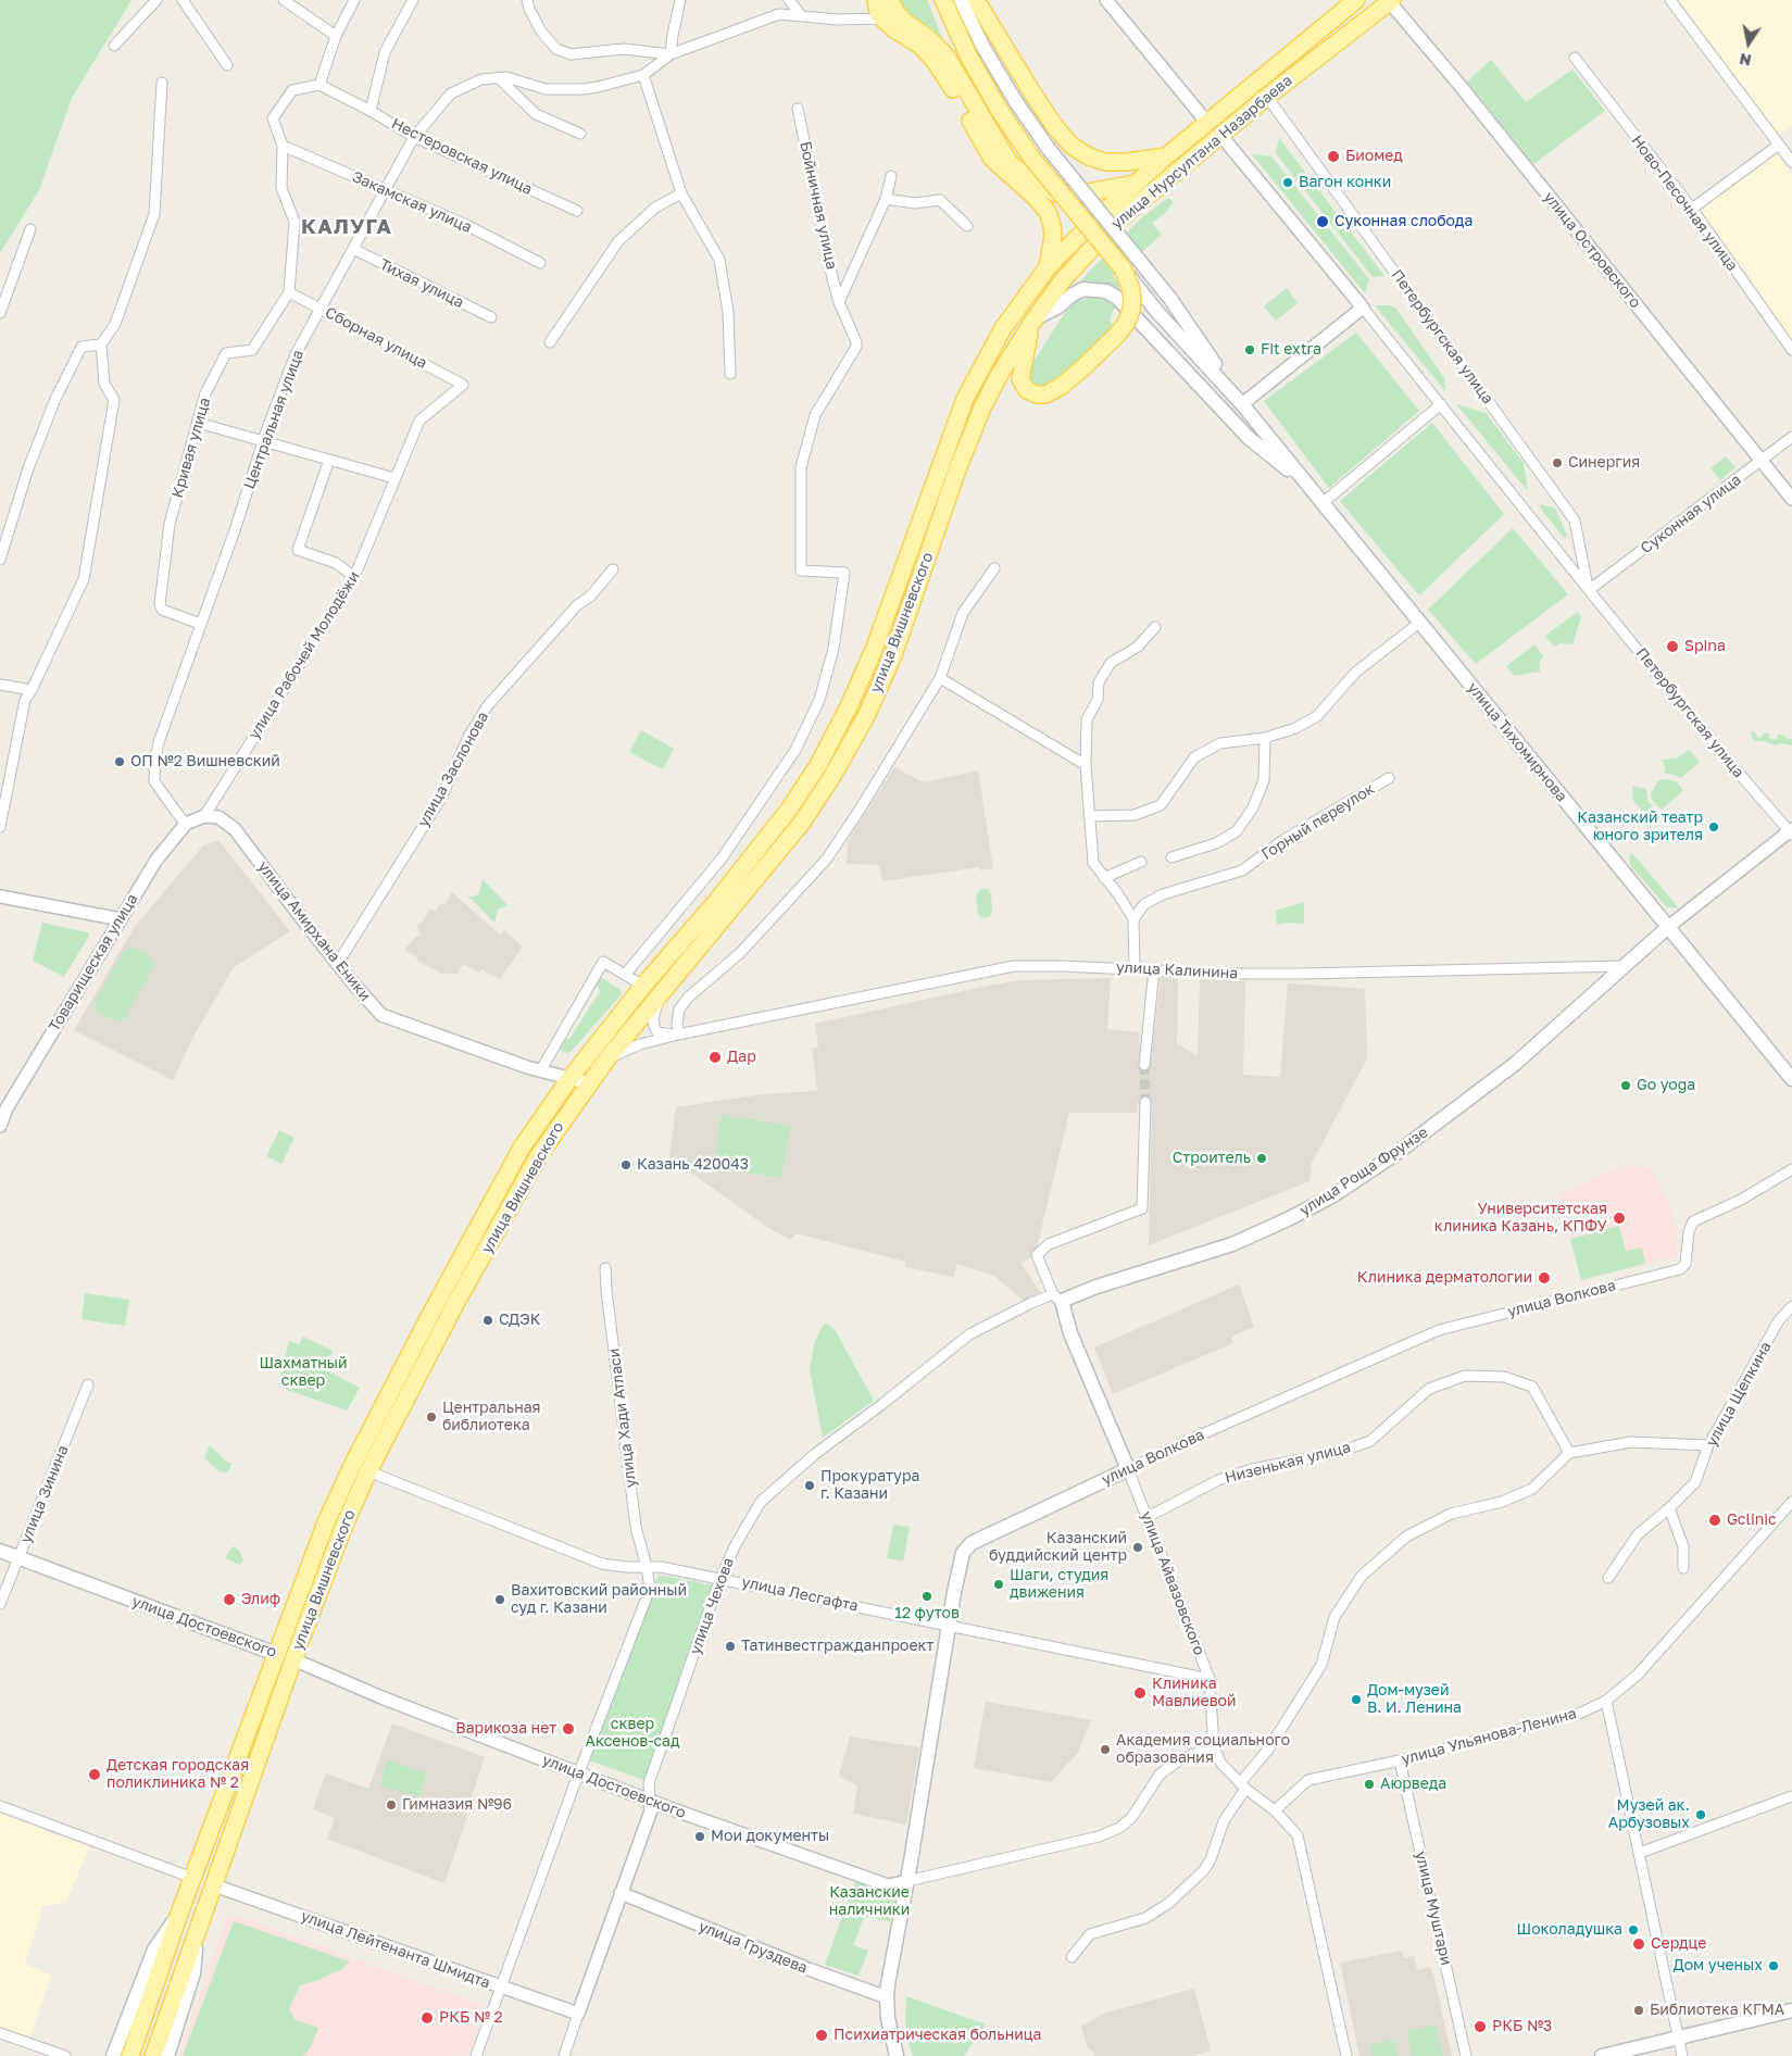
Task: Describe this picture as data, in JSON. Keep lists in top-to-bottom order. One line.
{"streets":{"main road":["улица Нурсултана Назарбаева","улица Вишневского","улица Тихомирнова","улица Роща Фрунзе","улица Волкова","улица Айвазовского","улица Достоевского"],"street":["Нестеровская улица","Закамская улица","Ново-Песочная улица","Бойничная улица","улица Островского","Тихая улица","Петербургская улица","Сборная улица","Центральная улица","Кривая улица","Суконная улица","улица Рабочей Молодёжи","улица Заслонова","Горный переулок","улица Амирхана Еники","Товарищеская улица","улица Калинина","улица Щепкина","улица Хади Атласи","Низенькая улица","улица Зинина","улица Лесгафта","улица Чехова","улица Ульянова-Ленина","улица Муштари","улица Груздева","улица Лейтенанта Шмидта"]},"crossings":[["улица Нурсултана Назарбаева","улица Островского"],["улица Нурсултана Назарбаева","Петербургская улица"],["улица Нурсултана Назарбаева","улица Вишневского"],["Нестеровская улица","Центральная улица"],["Нестеровская улица","Кривая улица"],["Закамская улица","Центральная улица"],["Закамская улица","Кривая улица"],["улица Островского","Суконная улица"],["Тихая улица","Центральная улица"],["Петербургская улица","Суконная улица"],["Сборная улица","Центральная улица"],["Сборная улица","Кривая улица"],["Сборная улица","улица Рабочей Молодёжи"],["Центральная улица","Кривая улица"],["Центральная улица","Товарищеская улица"],["улица Вишневского","улица Амирхана Еники"],["улица Вишневского","улица Калинина"],["улица Вишневского","улица Лесгафта"],["улица Вишневского","улица Достоевского"],["улица Вишневского","улица Лейтенанта Шмидта"],["улица Рабочей Молодёжи","улица Амирхана Еники"],["улица Рабочей Молодёжи","Товарищеская улица"],["улица Заслонова","улица Амирхана Еники"],["улица Амирхана Еники","Товарищеская улица"],["улица Калинина","улица Роща Фрунзе"],["улица Роща Фрунзе","улица Айвазовского"],["улица Роща Фрунзе","улица Чехова"],["улица Волкова","улица Айвазовского"],["улица Волкова","улица Лесгафта"],["улица Волкова","улица Достоевского"],["улица Волкова","улица Груздева"],["улица Хади Атласи","улица Лесгафта"],["Низенькая улица","улица Айвазовского"],["улица Зинина","улица Достоевского"],["улица Айвазовского","улица Лесгафта"],["улица Айвазовского","улица Чехова"],["улица Айвазовского","улица Достоевского"],["улица Лесгафта","улица Чехова"],["улица Чехова","улица Достоевского"],["улица Чехова","улица Груздева"],["улица Чехова","улица Лейтенанта Шмидта"],["улица Ульянова-Ленина","улица Муштари"]],"districts":["КАЛУГА"],"parks":["Шахматный сквер","сквер Аксенов-сад","Казанские наличники"],"places":["Биомед","Вагон конки","Суконная слобода","Fit extra","Синергия","Spina","ОП №2 Вишневский","Казанский театр юного зрителя","Дар","Go yoga","Строитель","Казань 420043","Университетская клиника Казань, КПФУ","Клиника дерматологии","СДЭК","Центральная библиотека","Прокуратура г. Казани","Gclinic","Казанский буддийский центр","Шаги, студия движения","12 футов","Элиф","Вахитовский районный суд г. Казани","Татинвестгражданпроект","Клиника Мавлиевой","Дом-музей В. И. Ленина","Варикоза нет","Академия социального образования","Детская городская поликлиника № 2","Аюрведа","Гимназия №96","Музей ак. Арбузовых","Мои документы","Шоколадушка","Сердце","Дом ученых","Библиотека КГМА","РКБ № 2","РКБ №3","Психиатрическая больница"],"north":"bottom"}
